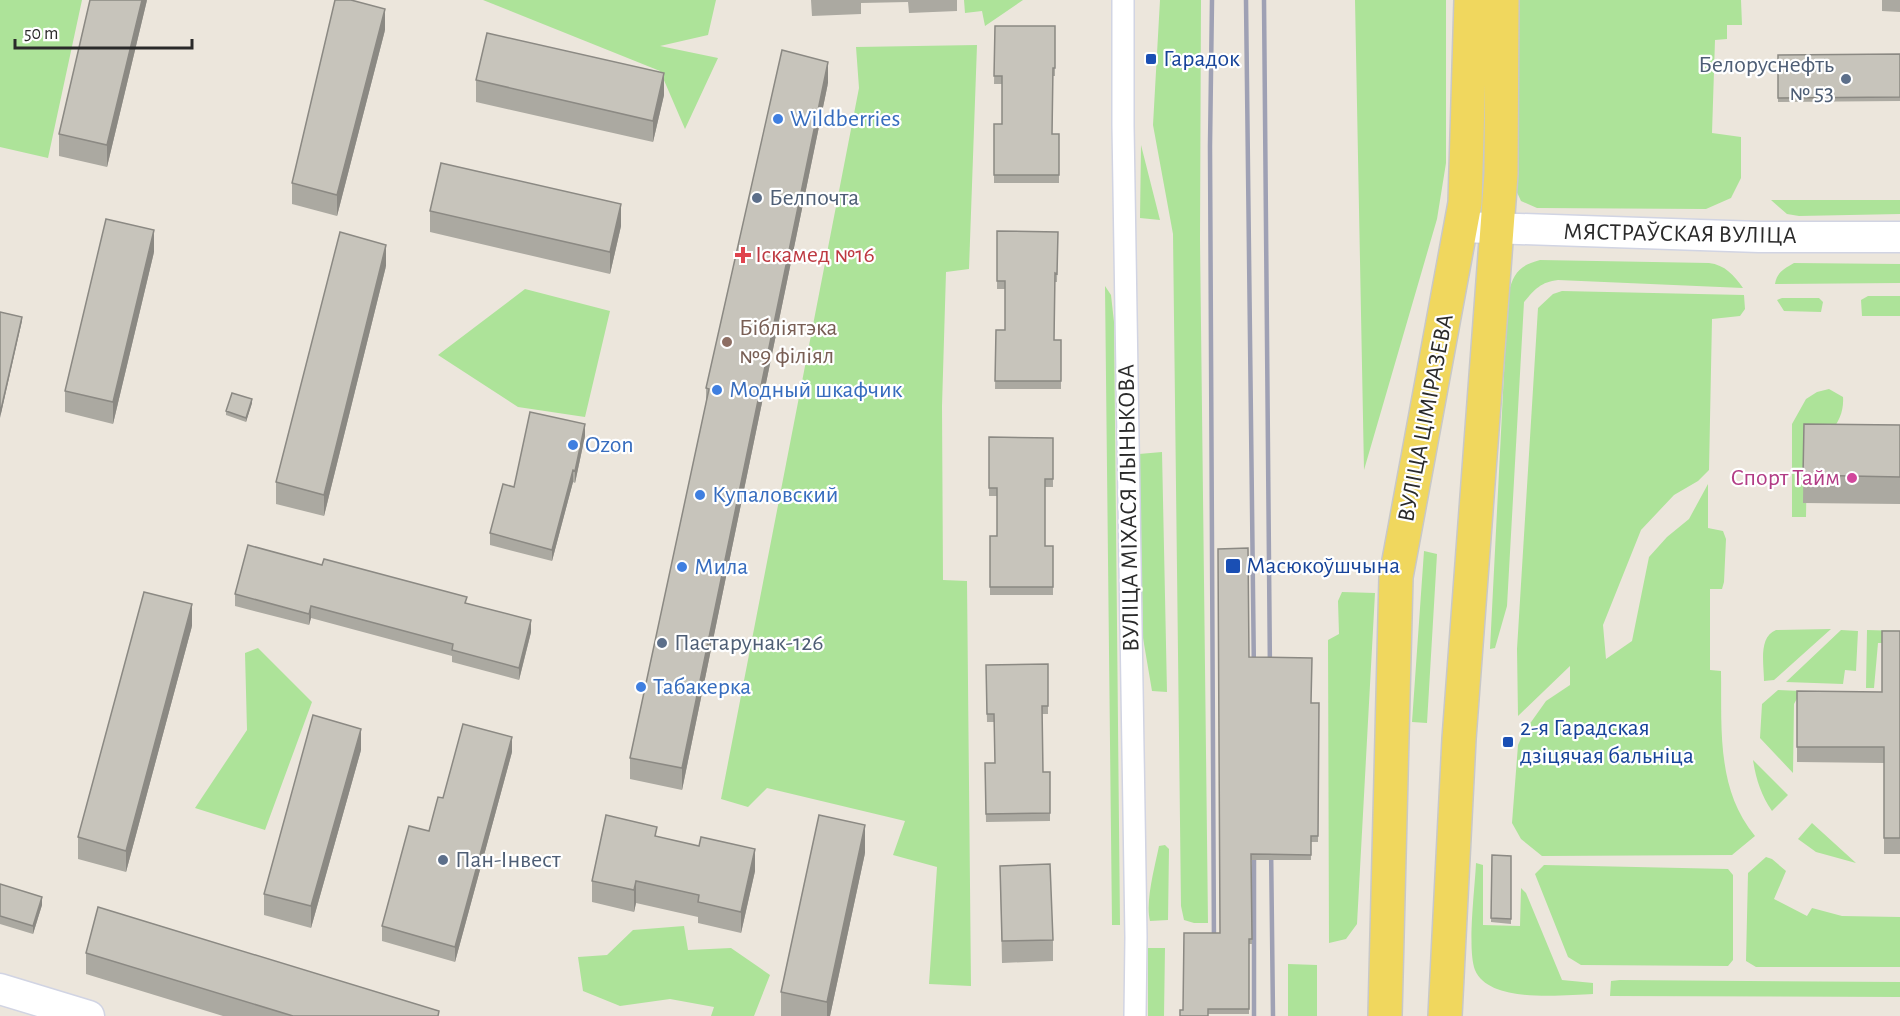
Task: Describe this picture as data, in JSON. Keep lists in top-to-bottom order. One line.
{"streets":{"main road":["ВУЛІЦА ЦІМІРАЗЕВА"],"street":["МЯСТРАЎСКАЯ ВУЛІЦА","ВУЛІЦА МІХАСЯ ЛЫНЬКОВА"]},"crossings":[["МЯСТРАЎСКАЯ ВУЛІЦА","ВУЛІЦА ЦІМІРАЗЕВА"]],"places":{"transit":["Гарадок","Масюкоўшчына","2-я Гарадская дзіцячая бальніца"],"other":["Белоруснефть № 53","Wildberries","Белпочта","Бібліятэка №9 філіял","Модный шкафчик","Ozon","Спорт Тайм","Купаловский","Мила","Пастарунак-126","Табакерка","Пан-Інвест"],"health":["Іскамед №16"]},"scale_bar":"50 m"}
